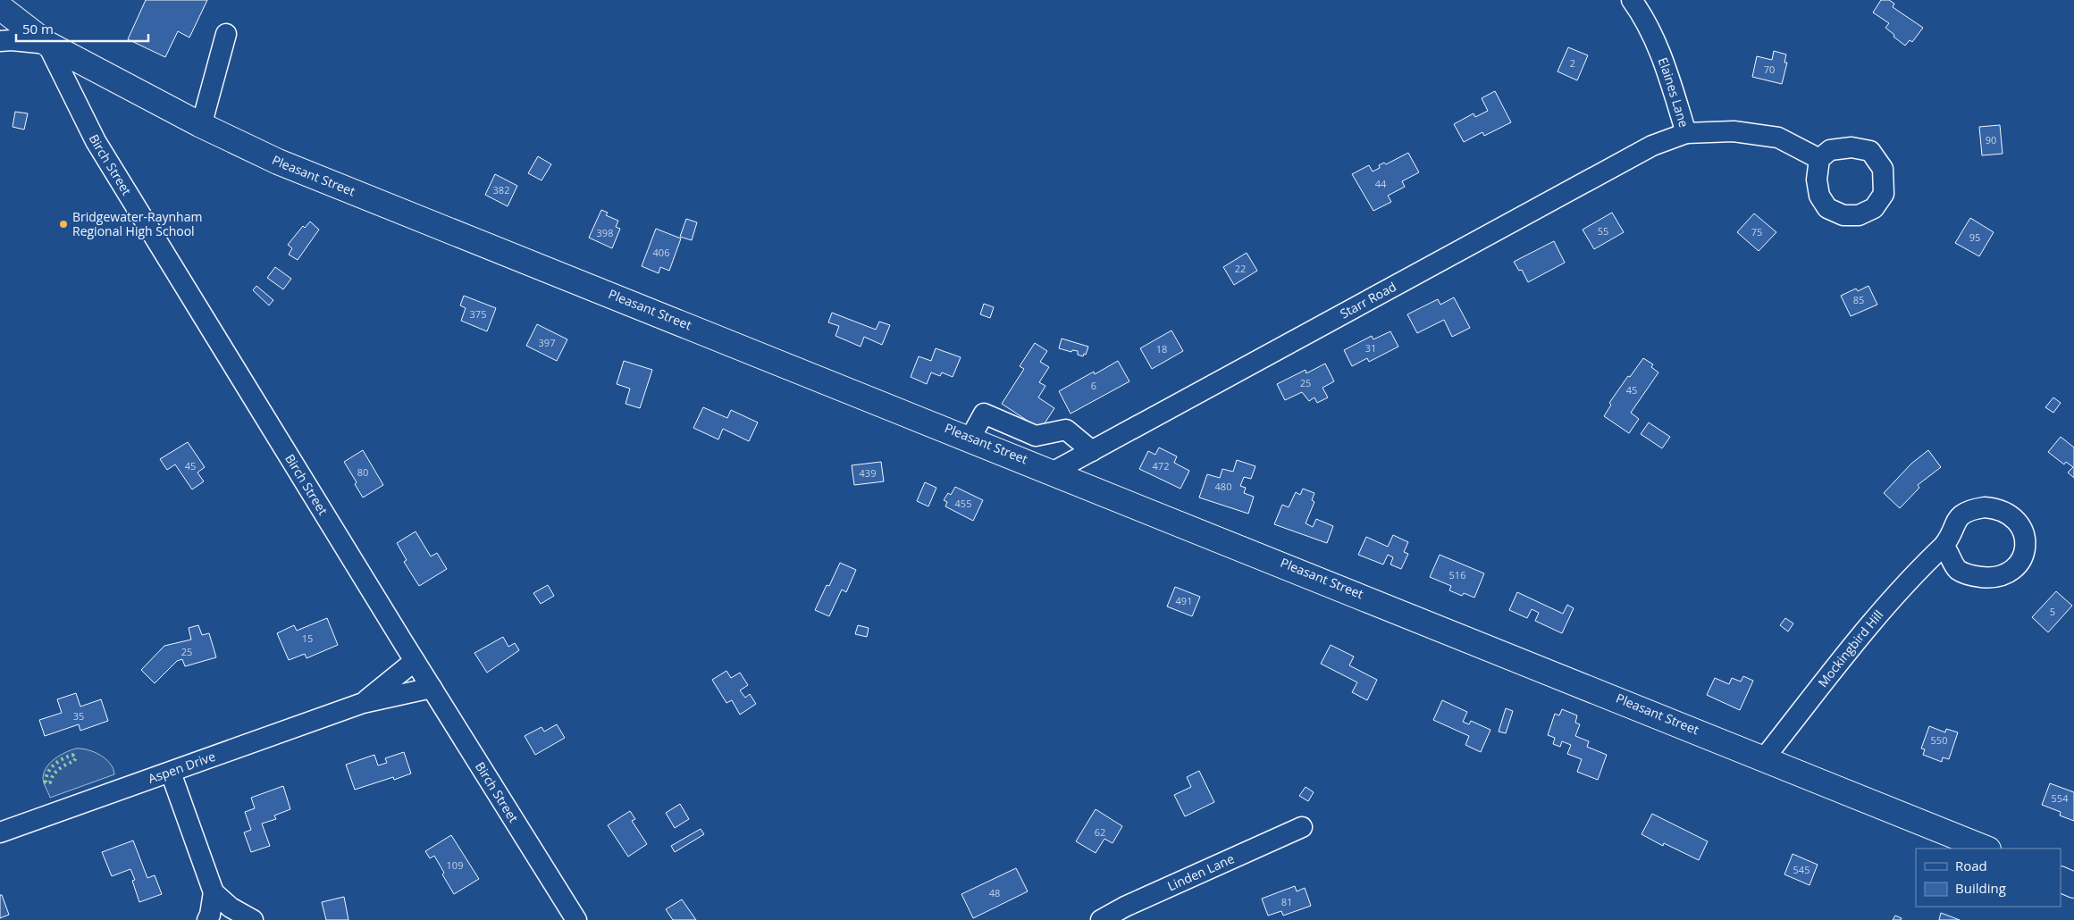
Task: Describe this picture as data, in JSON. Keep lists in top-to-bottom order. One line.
{"streets":{"main road":["Pleasant Street"],"street":["Elaines Lane","Birch Street","Starr Road","Mockingbird Hill","Aspen Drive","Linden Lane"]},"crossings":[["Elaines Lane","Starr Road"],["Birch Street","Pleasant Street"],["Birch Street","Aspen Drive"],["Pleasant Street","Starr Road"],["Pleasant Street","Mockingbird Hill"]],"places":["Bridgewater-Raynham Regional High School"],"house_numbers":["2","70","90","44","382","55","75","398","95","406","22","85","375","397","31","18","25","6","45","45","472","80","439","480","455","516","491","5","15","25","35","550","554","62","109","545","48","81"],"legend":["Road","Building"],"scale_bar":"50 m"}
